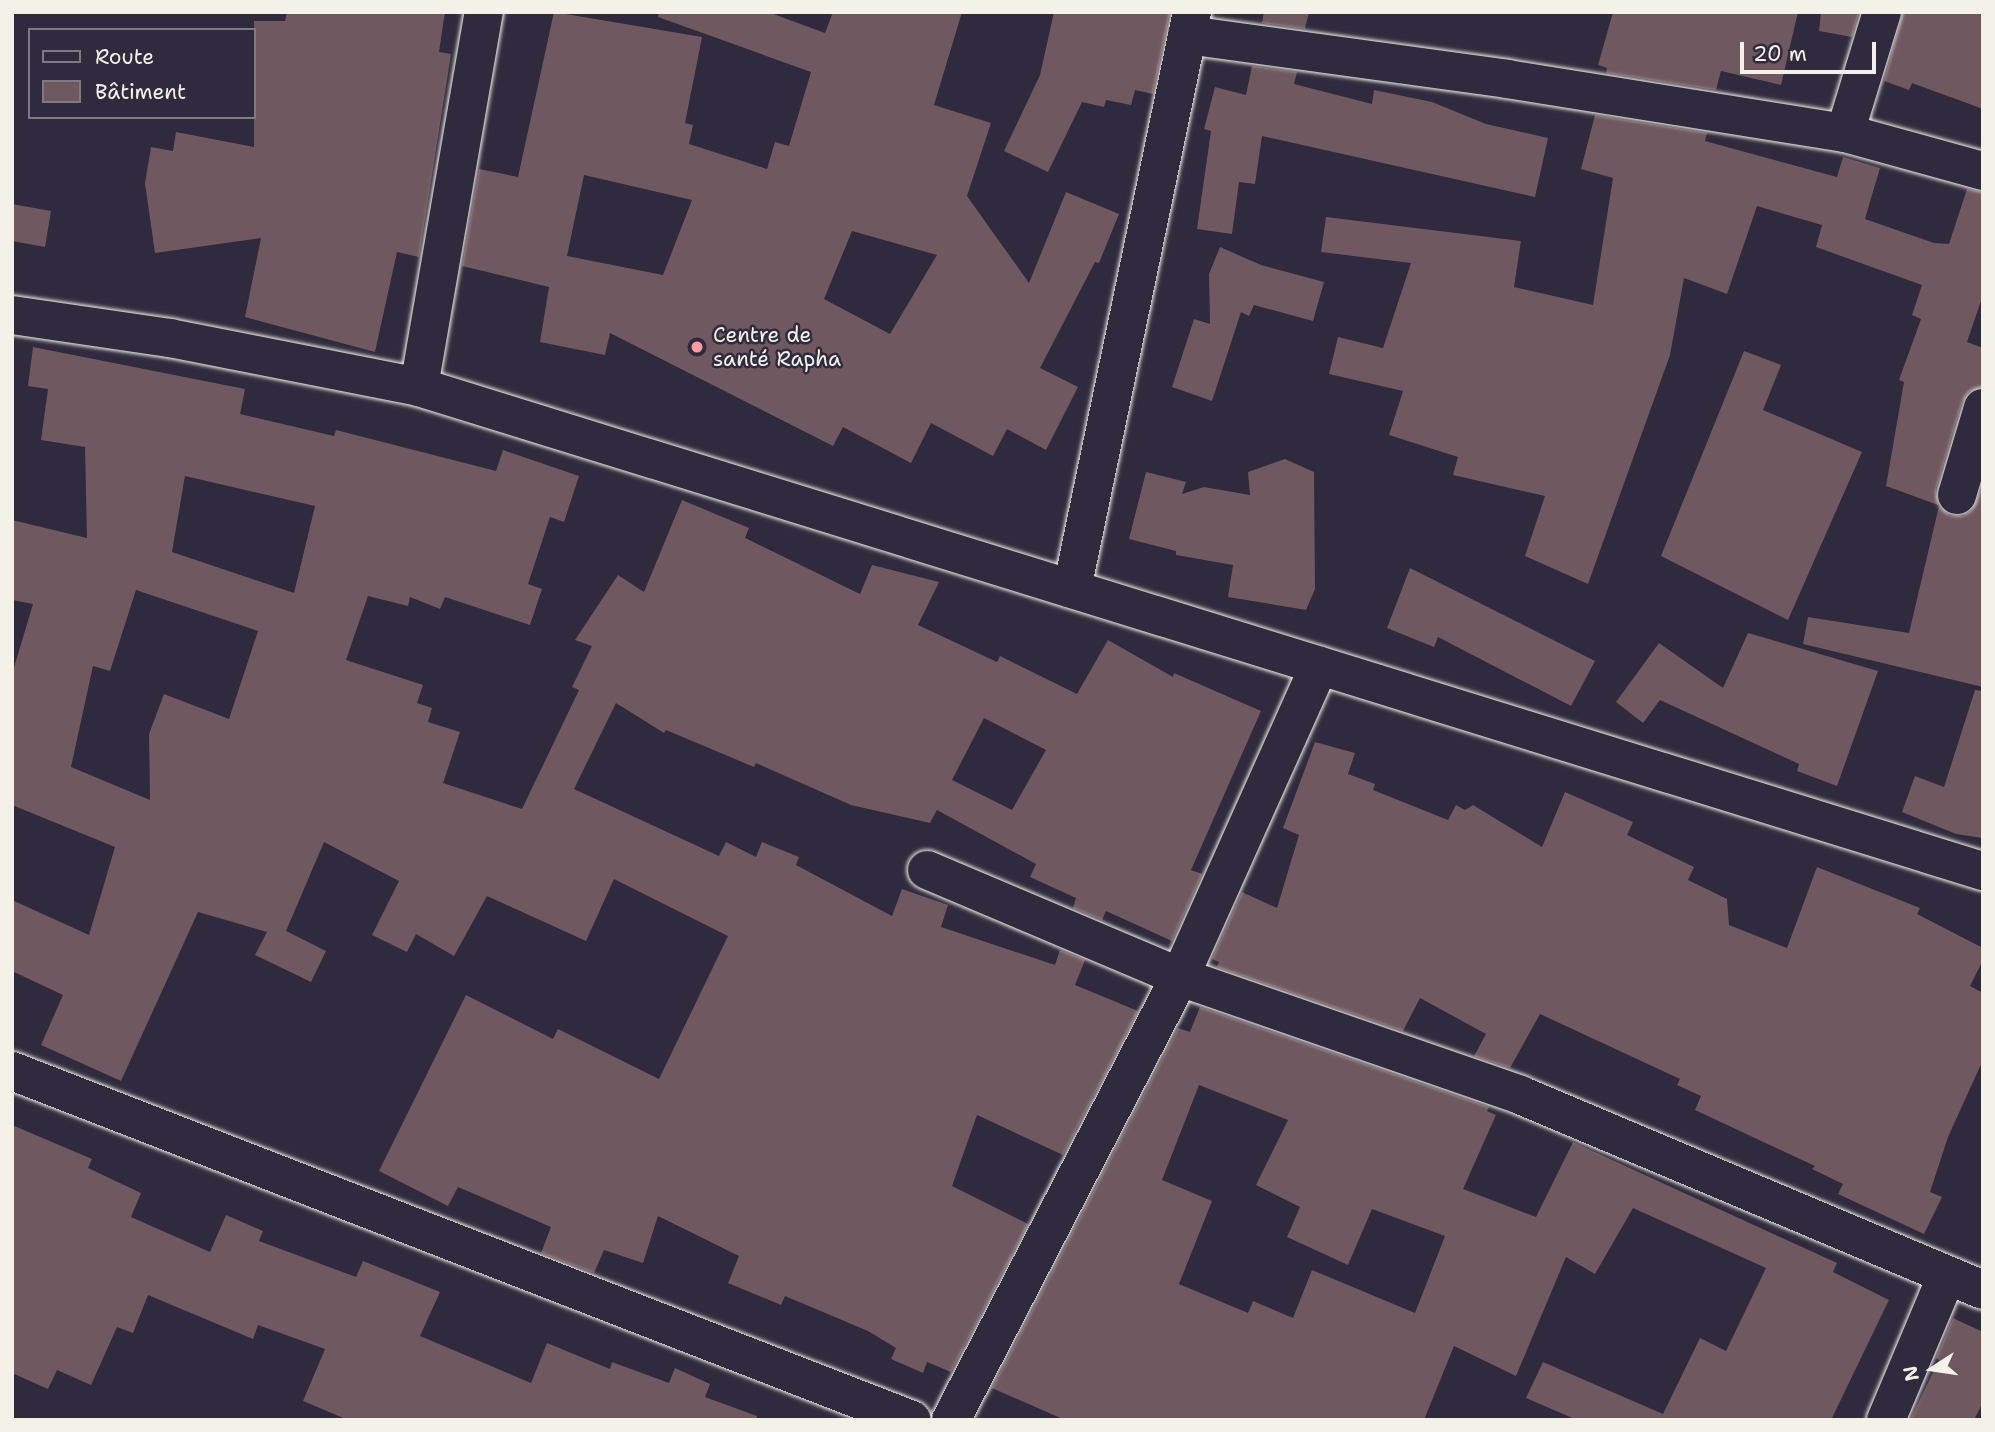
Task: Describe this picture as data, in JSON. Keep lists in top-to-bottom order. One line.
{"places":["Centre de santé Rapha"],"legend":["Route","Bâtiment"],"scale_bar":"20 m","north":"left"}
